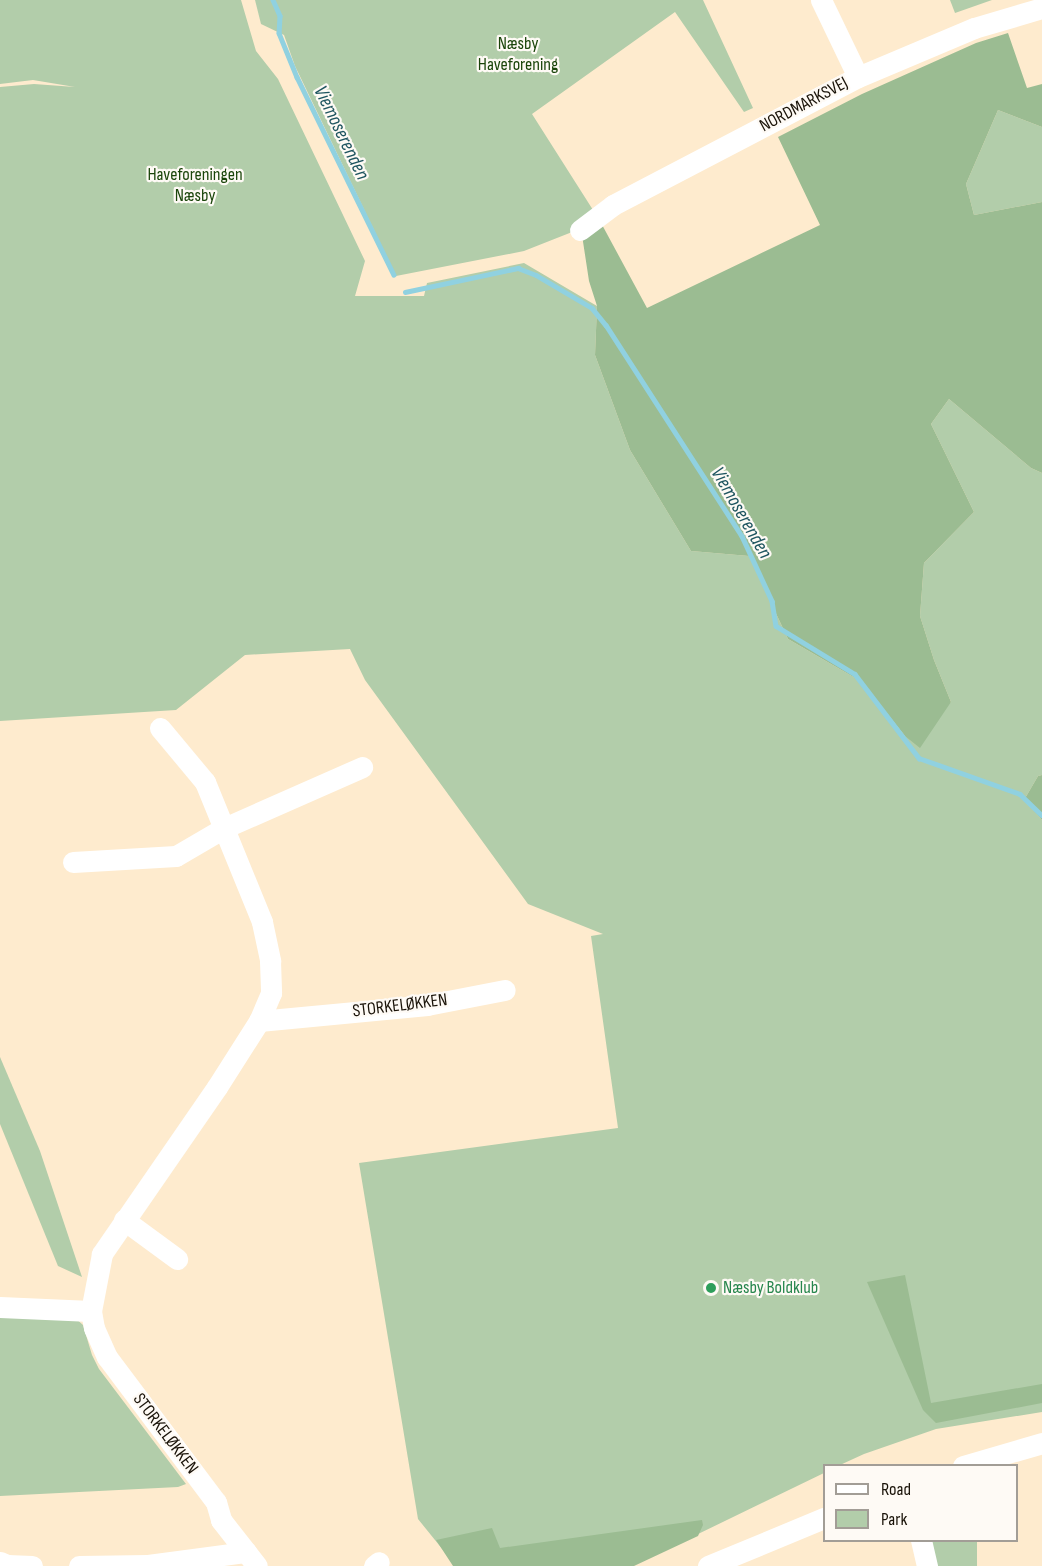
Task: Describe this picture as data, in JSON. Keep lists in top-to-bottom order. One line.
{"streets":{"street":["NORDMARKSVEJ","STORKELØKKEN"]},"water":["Viemoserenden"],"parks":["Næsby Haveforening","Haveforeningen Næsby"],"places":["Næsby Boldklub"],"legend":["Road","Park"]}
